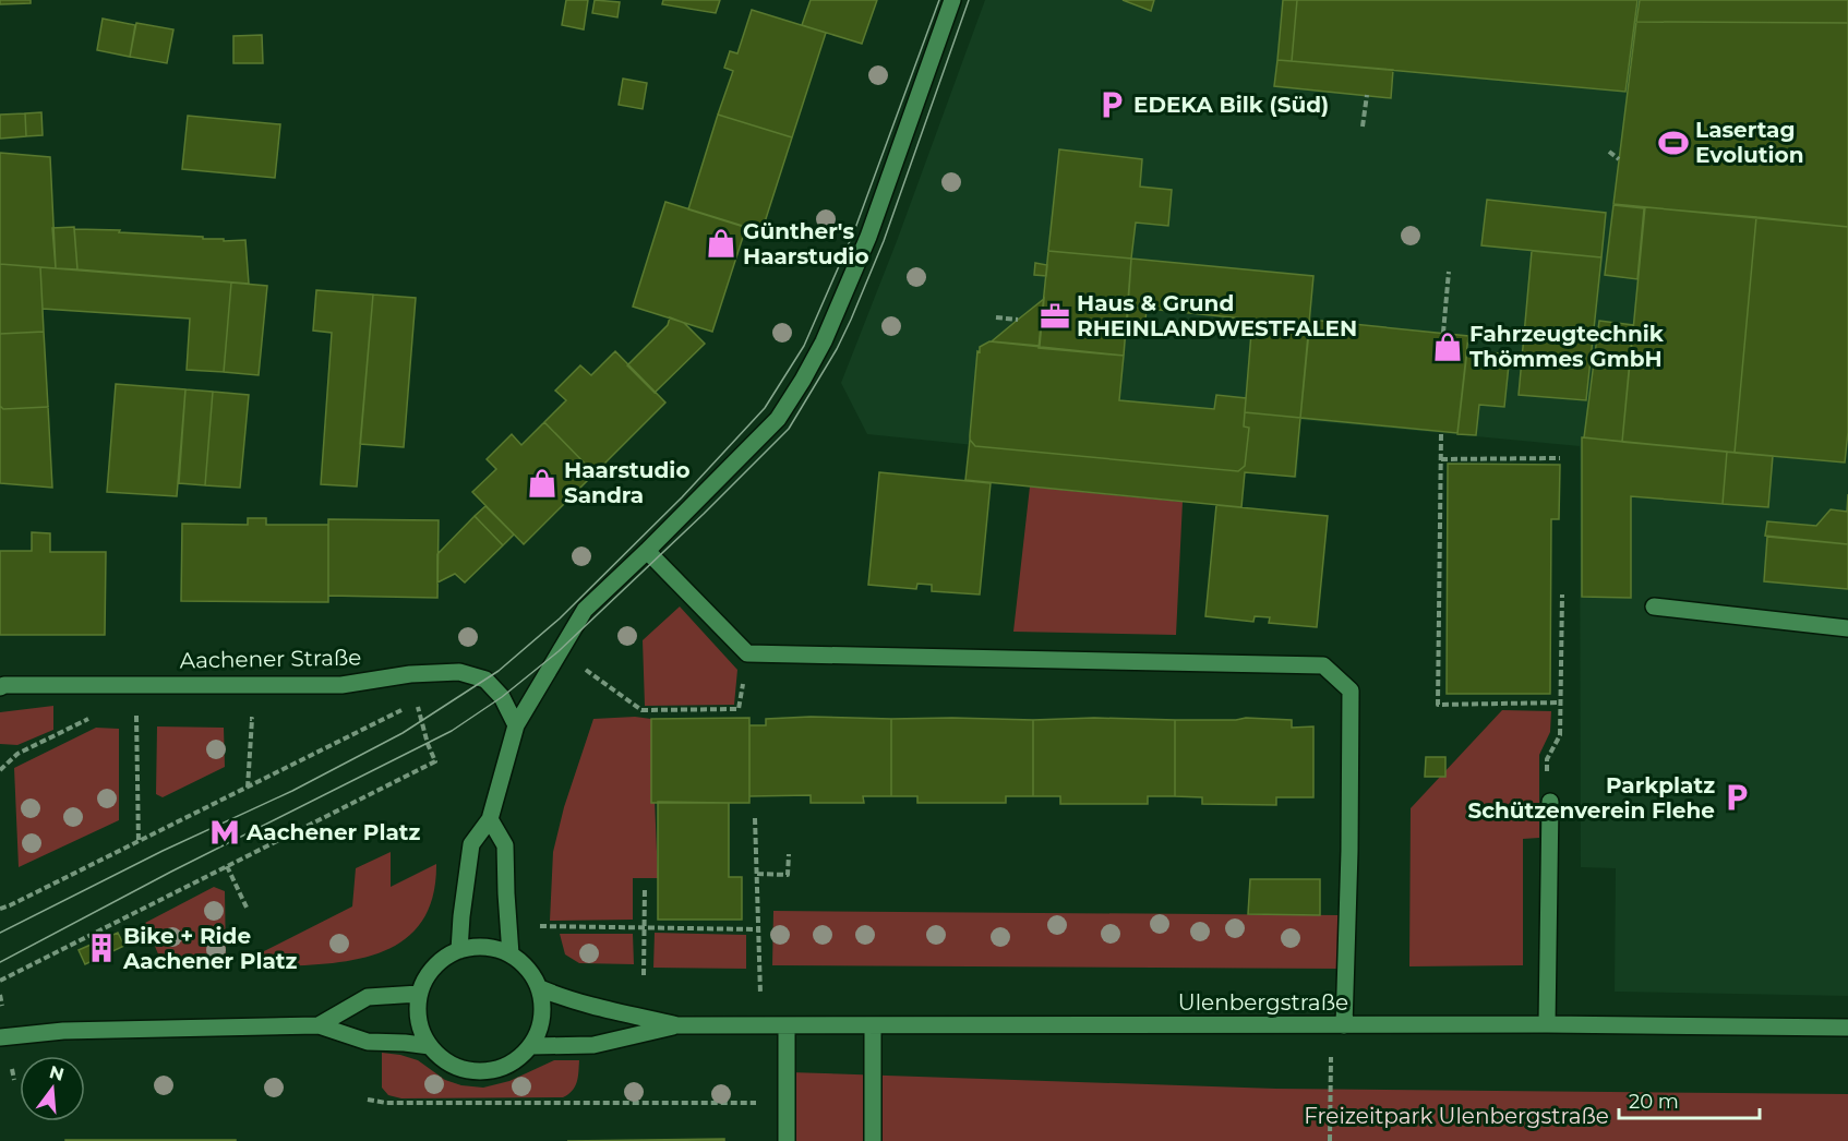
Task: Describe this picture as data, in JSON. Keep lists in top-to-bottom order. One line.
{"streets":{"street":["Aachener Straße","Ulenbergstraße"]},"parks":["Freizeitpark Ulenbergstraße"],"places":{"parking":["EDEKA Bilk (Süd)","Parkplatz Schützenverein Flehe"],"sports":["Lasertag Evolution"],"shop":["Günther's Haarstudio","Fahrzeugtechnik Thömmes GmbH","Haarstudio Sandra"],"office":["Haus & Grund RHEINLANDWESTFALEN"],"metro station":["Aachener Platz"],"building":["Bike + Ride Aachener Platz"]},"scale_bar":"20 m","north":"top"}
